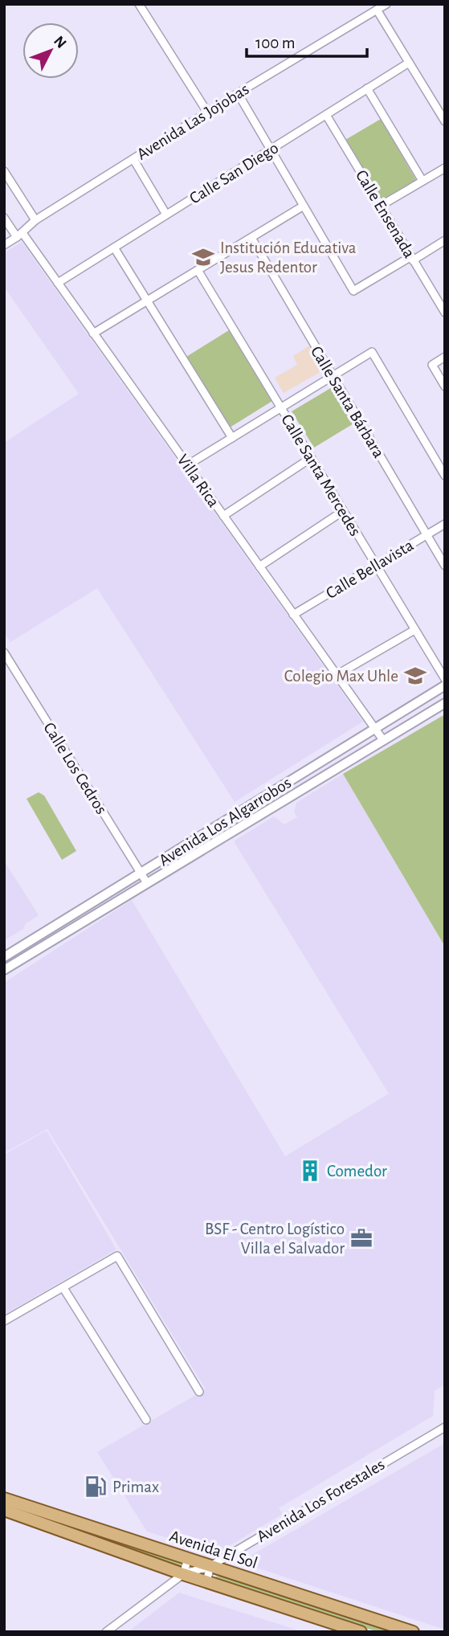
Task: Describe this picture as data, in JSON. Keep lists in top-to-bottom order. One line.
{"streets":{"main road":["Avenida El Sol"],"street":["Avenida Las Jojobas","Calle San Diego","Calle Ensenada","Calle Santa Bárbara","Calle Santa Mercedes","Villa Rica","Calle Bellavista","Calle Los Cedros","Avenida Los Algarrobos","Avenida Los Forestales"]},"crossings":[["Avenida Las Jojobas","Villa Rica"],["Calle San Diego","Calle Ensenada"],["Calle San Diego","Villa Rica"],["Calle Santa Bárbara","Calle Bellavista"],["Calle Santa Mercedes","Calle Bellavista"],["Villa Rica","Calle Bellavista"],["Villa Rica","Avenida Los Algarrobos"],["Calle Los Cedros","Avenida Los Algarrobos"],["Avenida Los Forestales","Avenida El Sol"]],"places":{"school or university":["Institución Educativa Jesus Redentor","Colegio Max Uhle"],"building":["Comedor"],"office":["BSF - Centro Logístico Villa el Salvador"],"fuel station":["Primax"]},"scale_bar":"100 m","north":"top right"}
